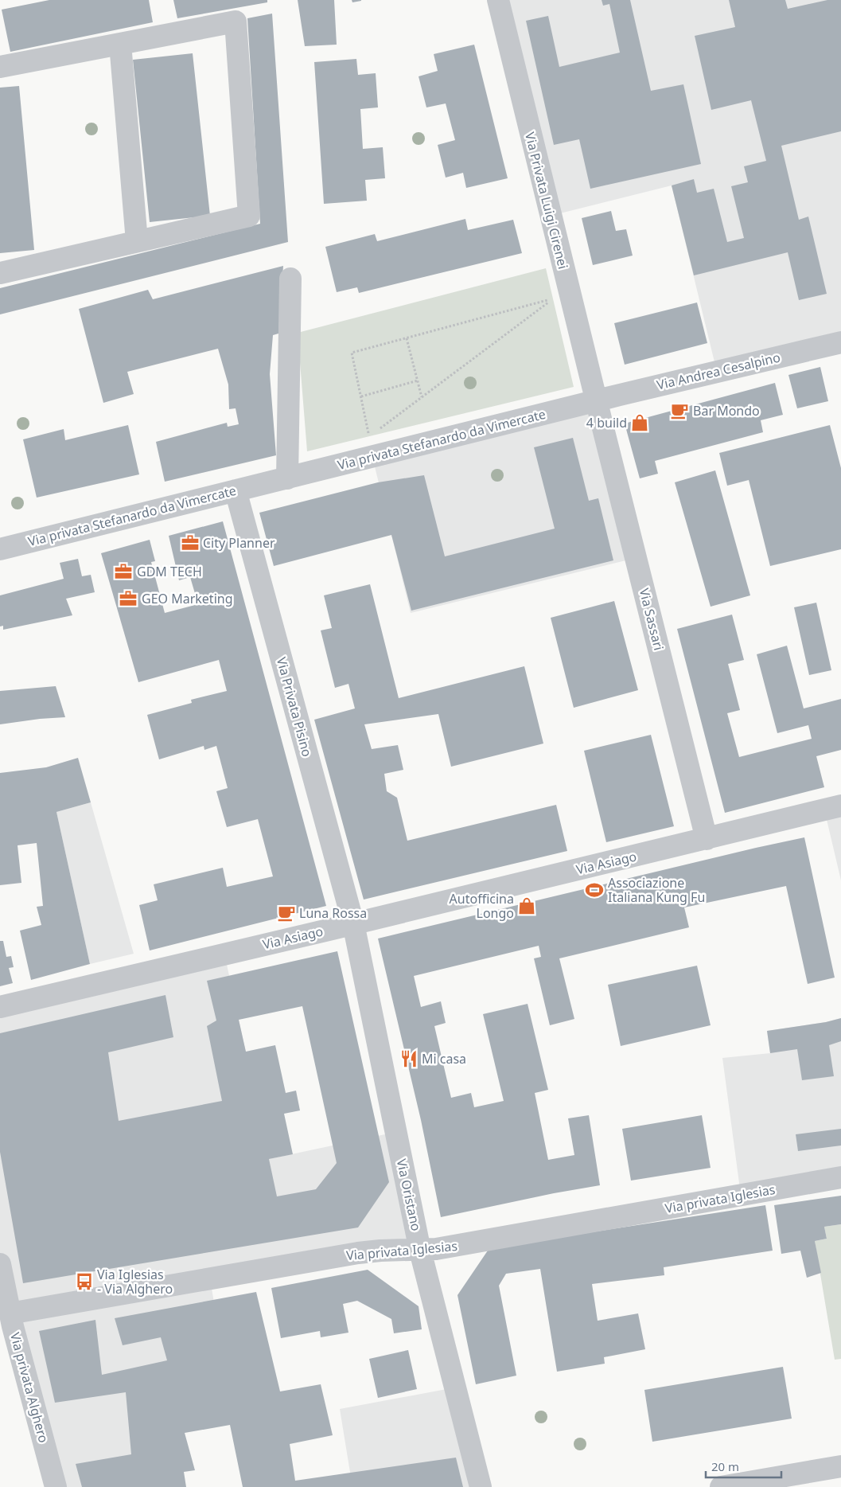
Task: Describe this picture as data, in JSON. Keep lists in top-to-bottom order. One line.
{"streets":{"street":["Via Privata Luigi Cirenei","Via Andrea Cesalpino","Via privata Stefanardo da Vimercate","Via Sassari","Via Privata Pisino","Via Asiago","Via Oristano","Via privata Iglesias","Via privata Alghero"]},"crossings":[["Via Privata Luigi Cirenei","Via Andrea Cesalpino"],["Via Privata Luigi Cirenei","Via privata Stefanardo da Vimercate"],["Via Privata Luigi Cirenei","Via Sassari"],["Via Andrea Cesalpino","Via privata Stefanardo da Vimercate"],["Via Andrea Cesalpino","Via Sassari"],["Via privata Stefanardo da Vimercate","Via Sassari"],["Via privata Stefanardo da Vimercate","Via Privata Pisino"],["Via Sassari","Via Asiago"],["Via Privata Pisino","Via Asiago"],["Via Privata Pisino","Via Oristano"],["Via Asiago","Via Oristano"],["Via Oristano","Via privata Iglesias"],["Via privata Iglesias","Via privata Alghero"]],"places":{"cafe":["Bar Mondo","Luna Rossa"],"shop":["4 build","Autofficina Longo"],"office":["City Planner","GDM TECH","GEO Marketing"],"sports":["Associazione Italiana Kung Fu"],"restaurant":["Mi casa"],"bus stop":["Via Iglesias - Via Alghero"]},"scale_bar":"20 m"}
